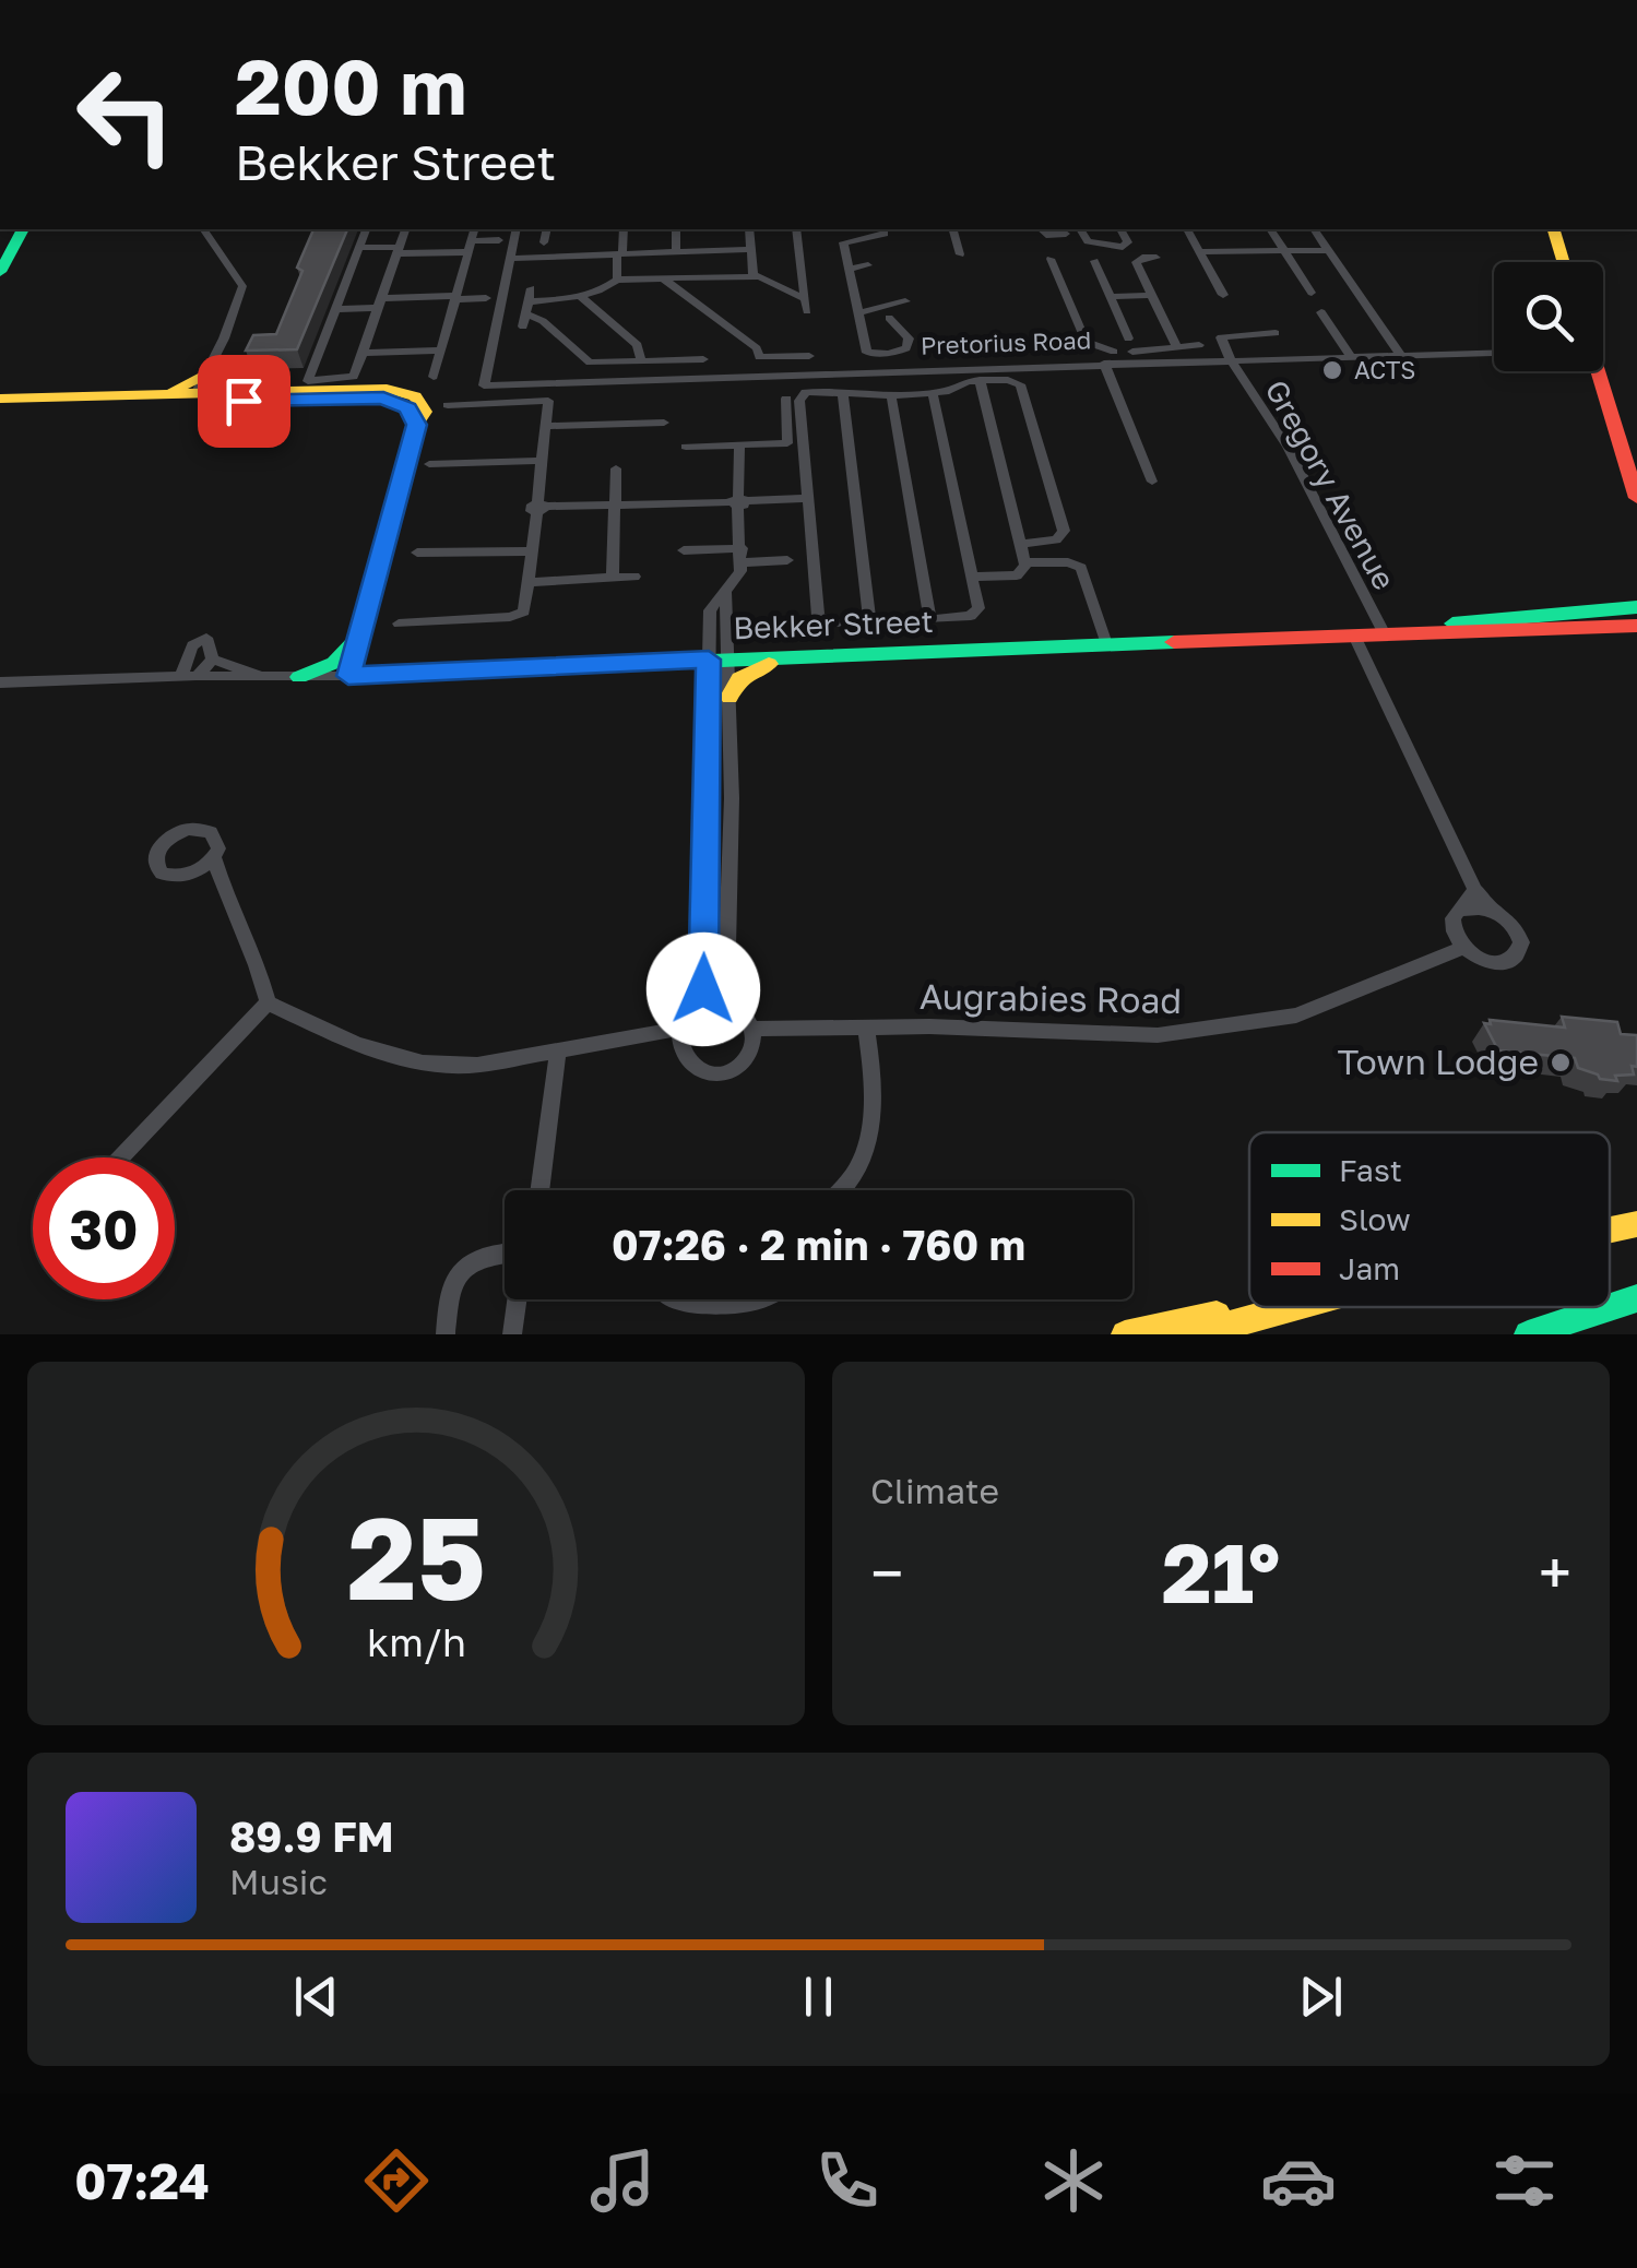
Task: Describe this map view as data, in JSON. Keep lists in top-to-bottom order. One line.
{"streets":{"main road":["Bekker Street"],"street":["Pretorius Road","Gregory Avenue","Augrabies Road"]},"crossings":[["Pretorius Road","Gregory Avenue"],["Gregory Avenue","Bekker Street"]],"places":["ACTS","Town Lodge"],"legend":["Fast","Slow","Jam"],"page":{"turn":["200 m","Bekker Street"],"limit":"30","trip":"07:26 · 2 min · 760 m","tile":"Climate","heat":["−","21°","+"],"song":["89.9 FM","Music"],"tabs":"07:24","gauge":["25","km/h"]}}
